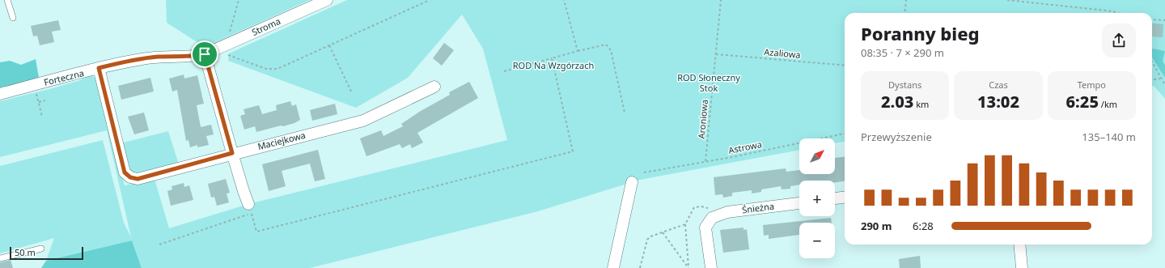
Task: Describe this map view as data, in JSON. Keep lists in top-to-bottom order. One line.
{"streets":{"street":["Stroma","Forteczna","Maciejkowa","Śnieżna"],"path":["Azaliowa","Aroniowa","Astrowa"]},"crossings":[["Stroma","Forteczna"],["Azaliowa","Aroniowa"],["Forteczna","Maciejkowa"],["Aroniowa","Astrowa"]],"parks":["ROD Na Wzgórzach","ROD Słoneczny Stok"],"scale_bar":"50 m","north":"top right","page":{"heading":["Poranny bieg","08:35 · 7 × 290 m"],"stats":[["Dystans","2.03 km"],["Czas","13:02"],["Tempo","6:25 /km"]],"chart":["Przewyższenie","135–140 m"],"map_buttons":["+","−"],"list":[{"name":"290 m","note":"6:28"}],"scale":"50 m"}}
